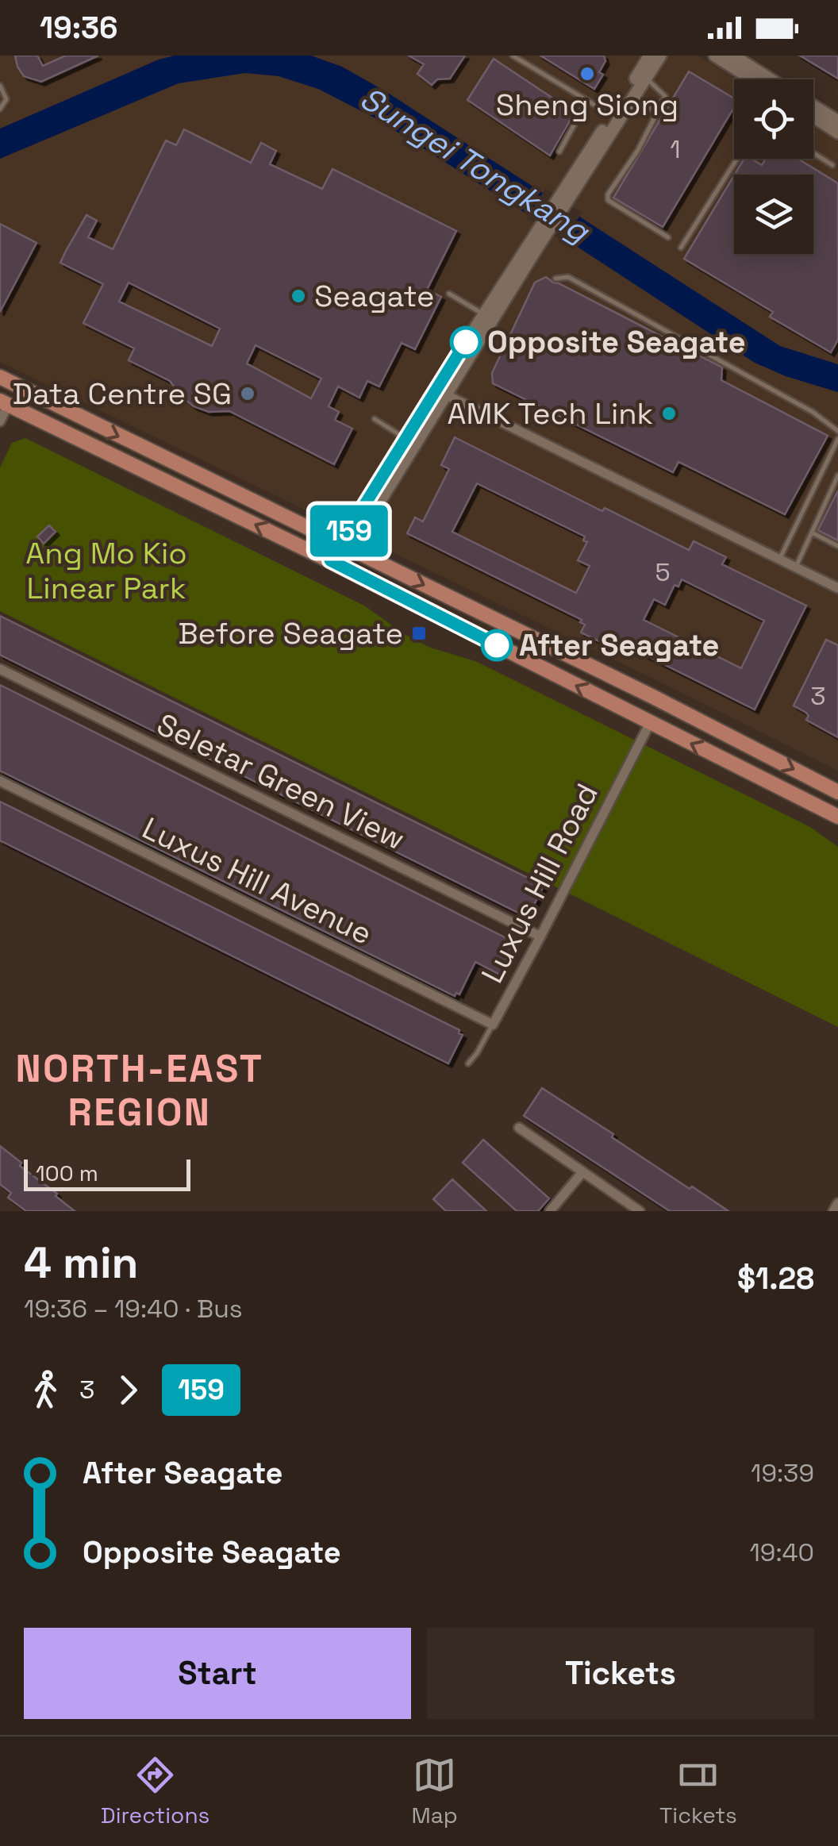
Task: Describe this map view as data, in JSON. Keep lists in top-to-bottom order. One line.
{"streets":{"street":["Seletar Green View","Luxus Hill Avenue","Luxus Hill Road"]},"crossings":[["Seletar Green View","Luxus Hill Road"],["Luxus Hill Avenue","Luxus Hill Road"]],"districts":["NORTH-EAST REGION"],"water":["Sungei Tongkang"],"parks":["Ang Mo Kio Linear Park"],"places":{"other":["Sheng Siong","Seagate","Opposite Seagate","Data Centre SG","AMK Tech Link","After Seagate"],"transit":["Before Seagate"]},"lines":["bus line 159"],"house_numbers":["1","5","3"],"scale_bar":"100 m","page":{"status":"19:36","on_map":"159","scale":"100 m","heading":["4 min","19:36 – 19:40 · Bus","$1.28"],"legs":["3","159"],"list":[{"name":"After Seagate","value":"19:39"},{"name":"Opposite Seagate","value":"19:40"}],"buttons":["Start","Tickets"],"tabs":["Directions","Map","Tickets"]}}
